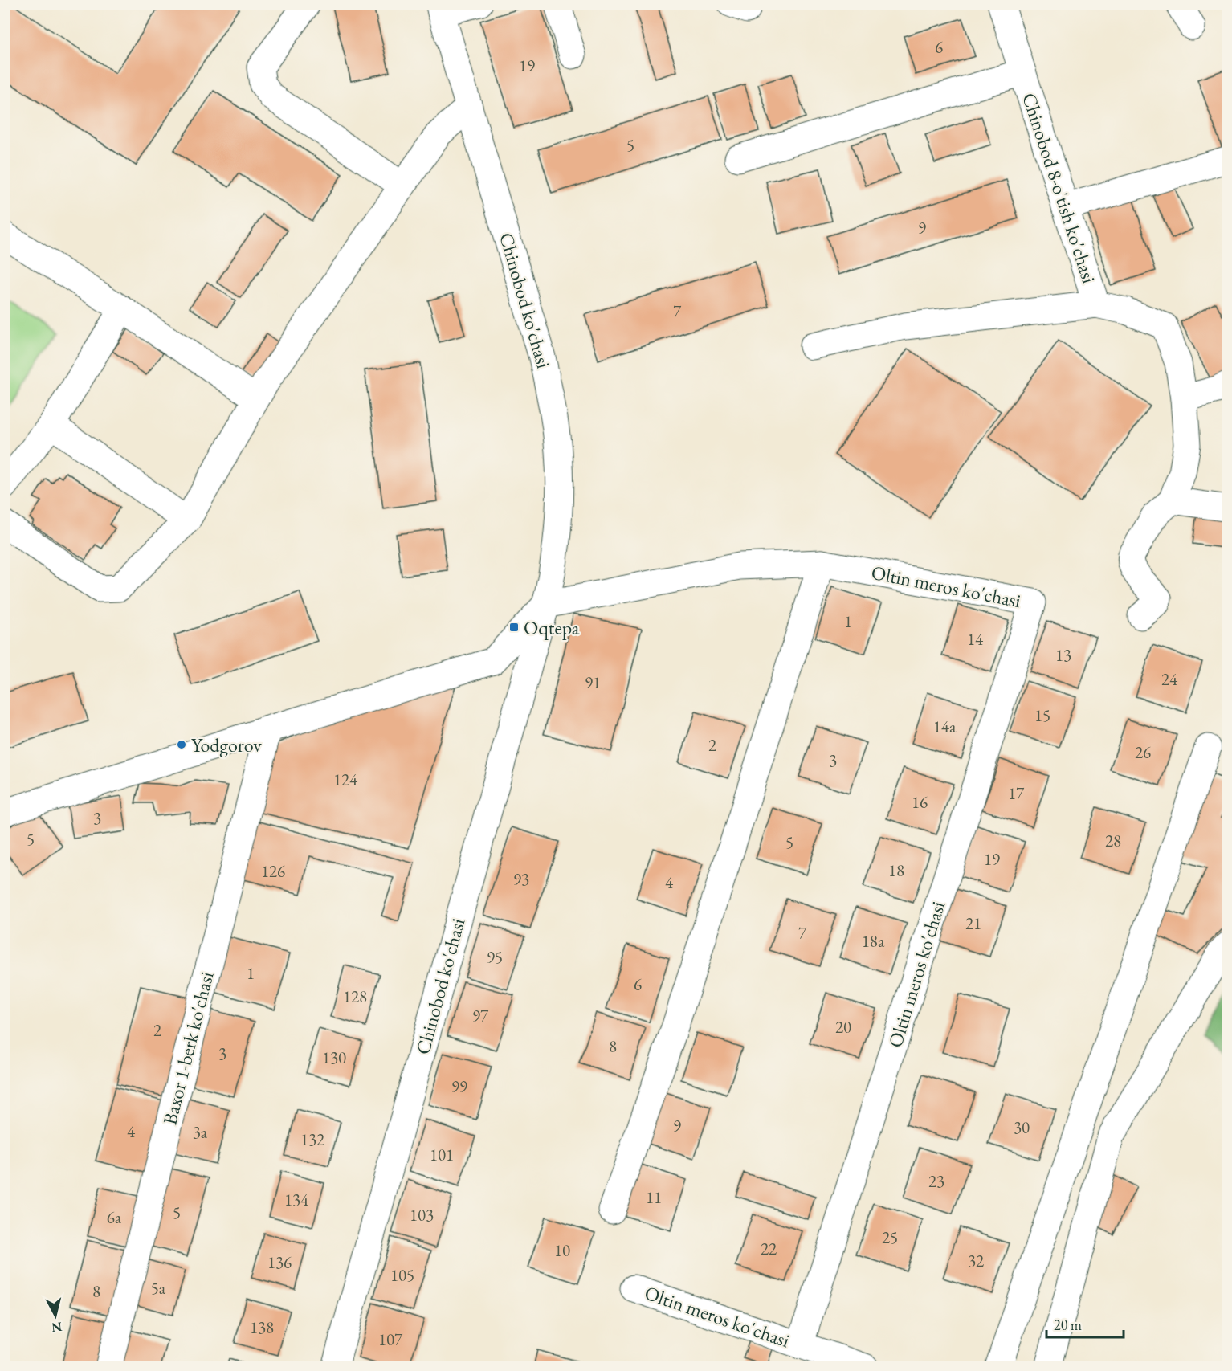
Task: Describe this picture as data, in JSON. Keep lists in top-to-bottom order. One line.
{"streets":{"street":["Chinobod 8-o'tish ko'chasi","Chinobod ko'chasi","Oltin meros ko'chasi","Baxor 1-berk ko'chasi"]},"places":{"transit":["Oqtepa"],"other":["Yodgorov"]},"house_numbers":["6","19","5","9","7","1","14","13","24","91","15","14a","2","26","3","124","17","16","3","5","28","5","19","18","126","93","4","21","7","18a","95","1","6","128","97","20","2","8","3","130","99","9","30","4","3a","132","101","23","11","134","5","103","6a","25","22","10","32","136","105","5a","8","138","107"],"scale_bar":"20 m","north":"bottom"}
